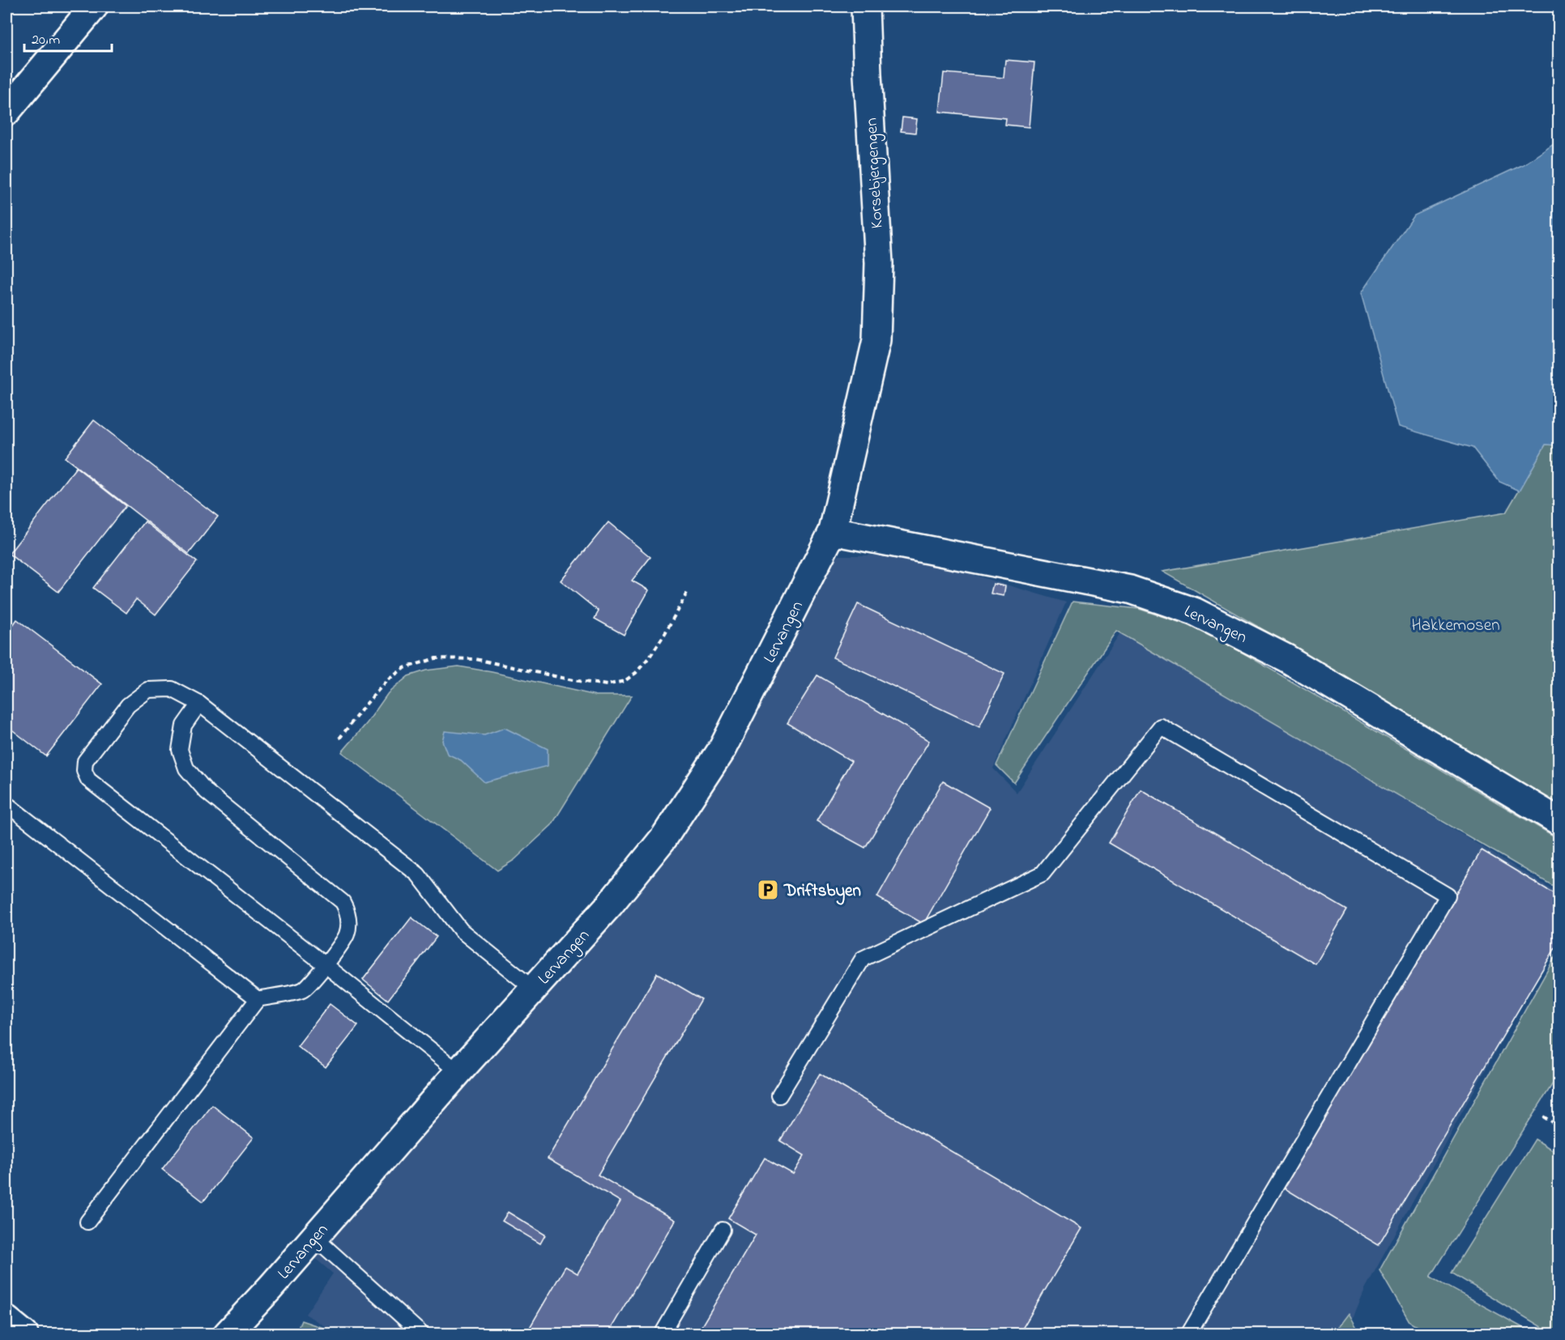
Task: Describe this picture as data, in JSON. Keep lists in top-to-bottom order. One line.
{"streets":{"street":["Korsebjergengen","Lervangen"]},"crossings":[["Korsebjergengen","Lervangen"]],"parks":["Hakkemosen"],"places":{"parking":["Driftsbyen"]},"scale_bar":"20 m"}
